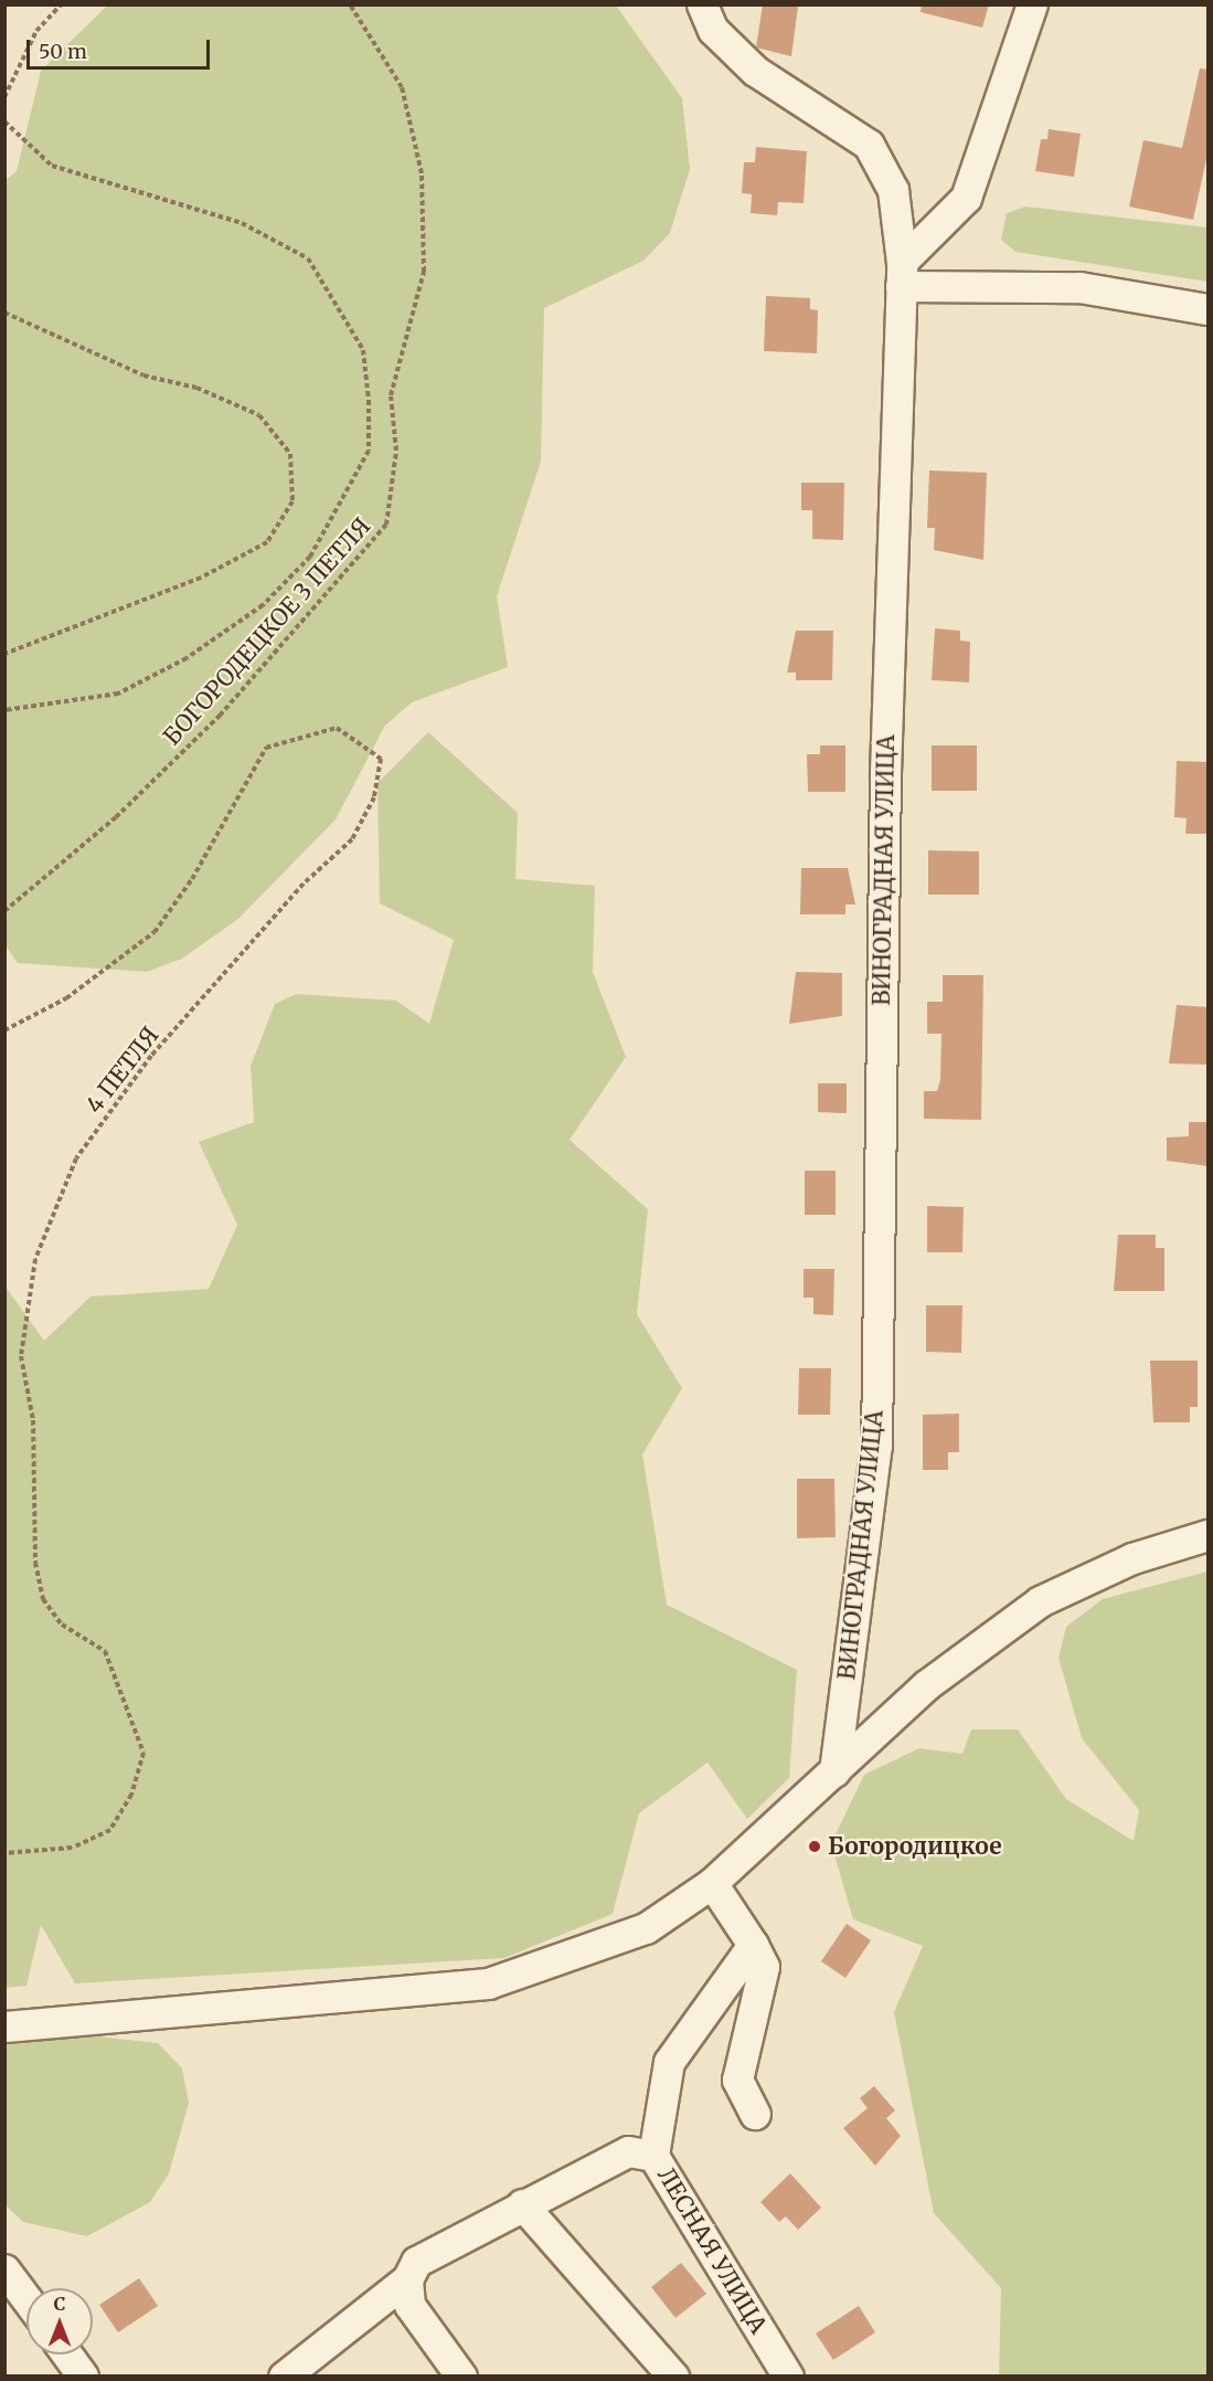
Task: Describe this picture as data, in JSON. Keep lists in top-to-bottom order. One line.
{"streets":{"street":["ВИНОГРАДНАЯ УЛИЦА","ЛЕСНАЯ УЛИЦА"],"path":["БОГОРОДЕЦКОЕ 3 ПЕТЛЯ","4 ПЕТЛЯ"]},"places":["Богородицкое"],"scale_bar":"50 m","north":"top"}
